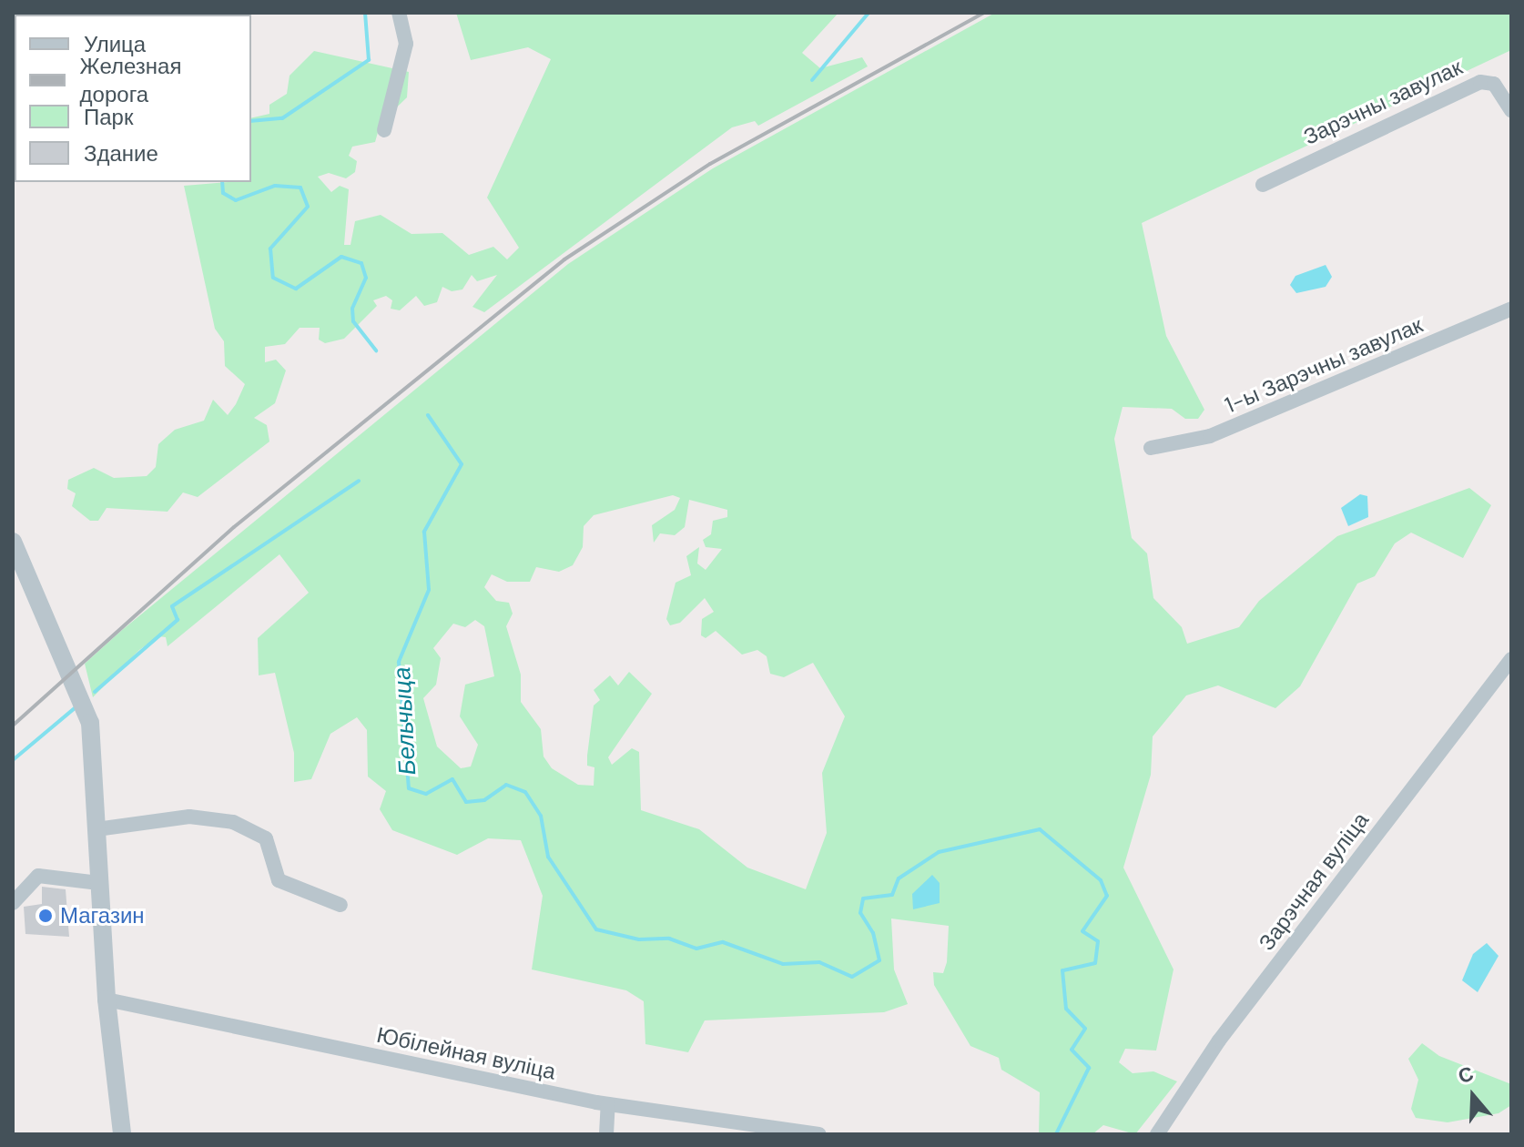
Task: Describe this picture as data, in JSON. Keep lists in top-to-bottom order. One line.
{"streets":{"street":["Зарэчны завулак","1-ы Зарэчны завулак","Зарэчная вуліца","Юбілейная вуліца"]},"water":["Бельчыца"],"places":["Магазин"],"legend":["Улица","Железная дорога","Парк","Здание"],"north":"top"}
